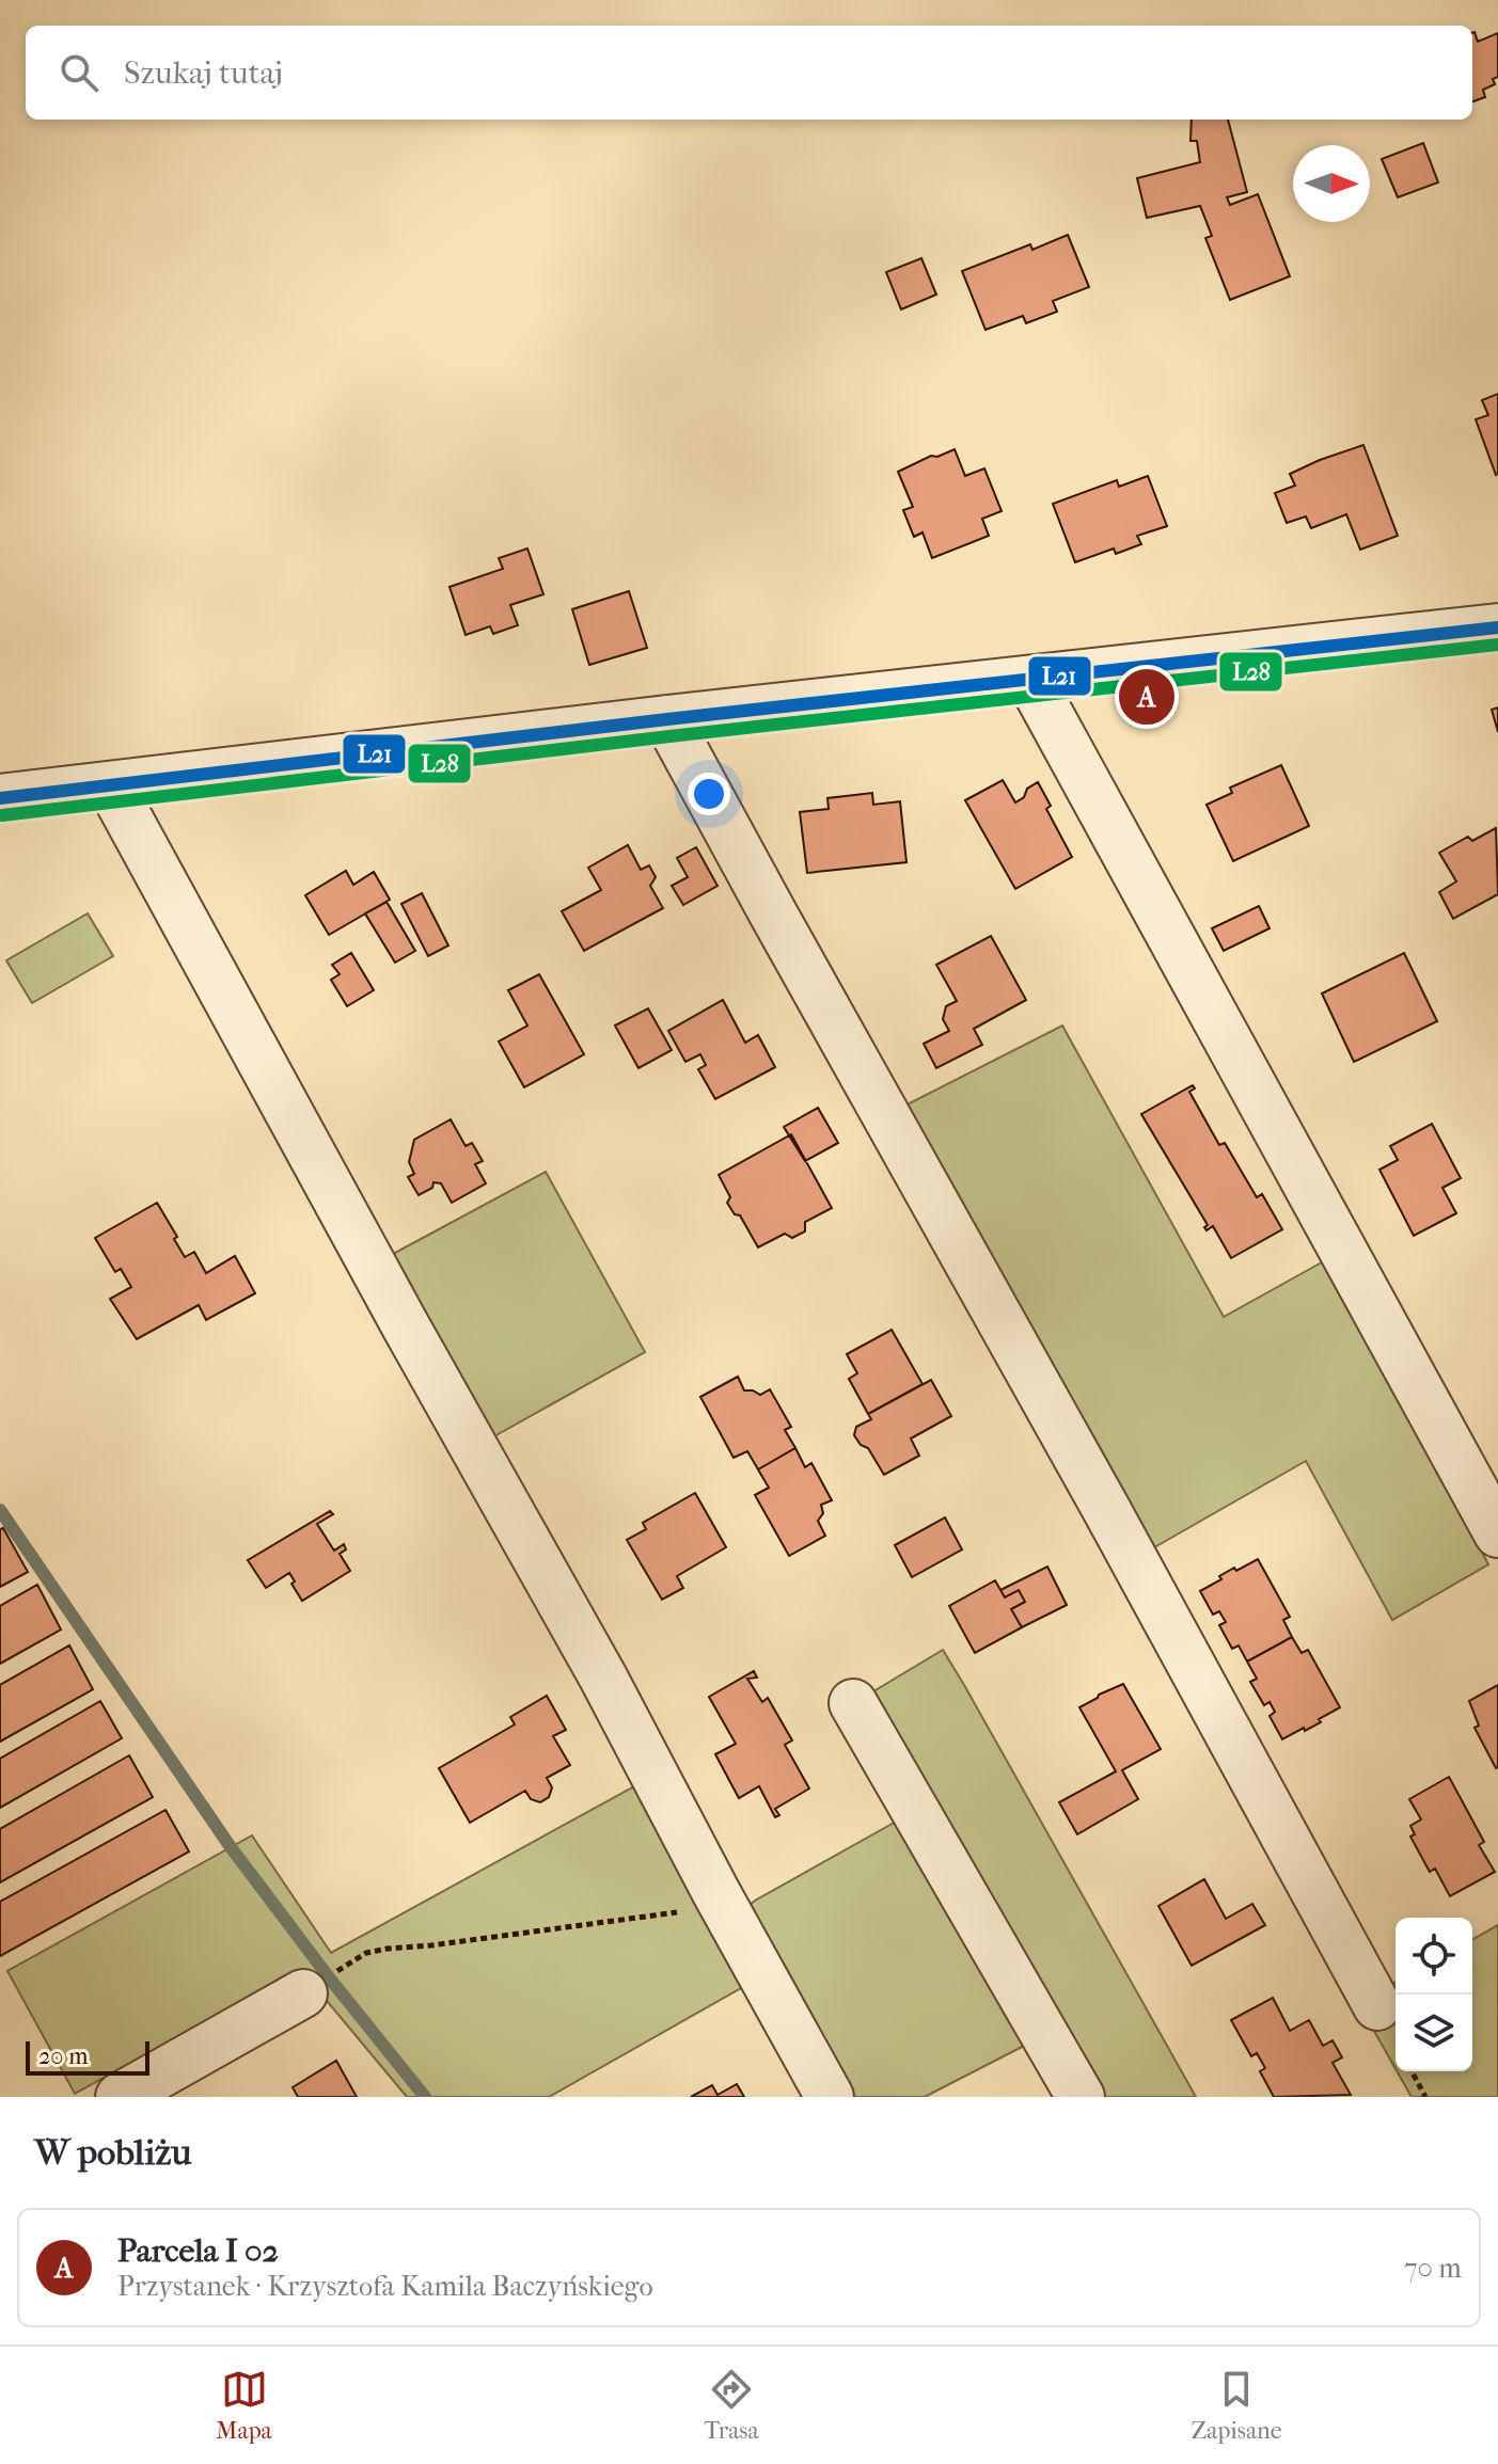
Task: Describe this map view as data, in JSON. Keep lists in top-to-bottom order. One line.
{"lines":["transit line L21","transit line L28"],"scale_bar":"20 m","north":"right","page":{"search":"Szukaj tutaj","pins":"A","scale":"20 m","heading":"W pobliżu","list":[{"mark":"A","name":"Parcela I 02","note":"Przystanek · Krzysztofa Kamila Baczyńskiego","value":"70 m"}],"nav":["Mapa","Trasa","Zapisane"]}}
